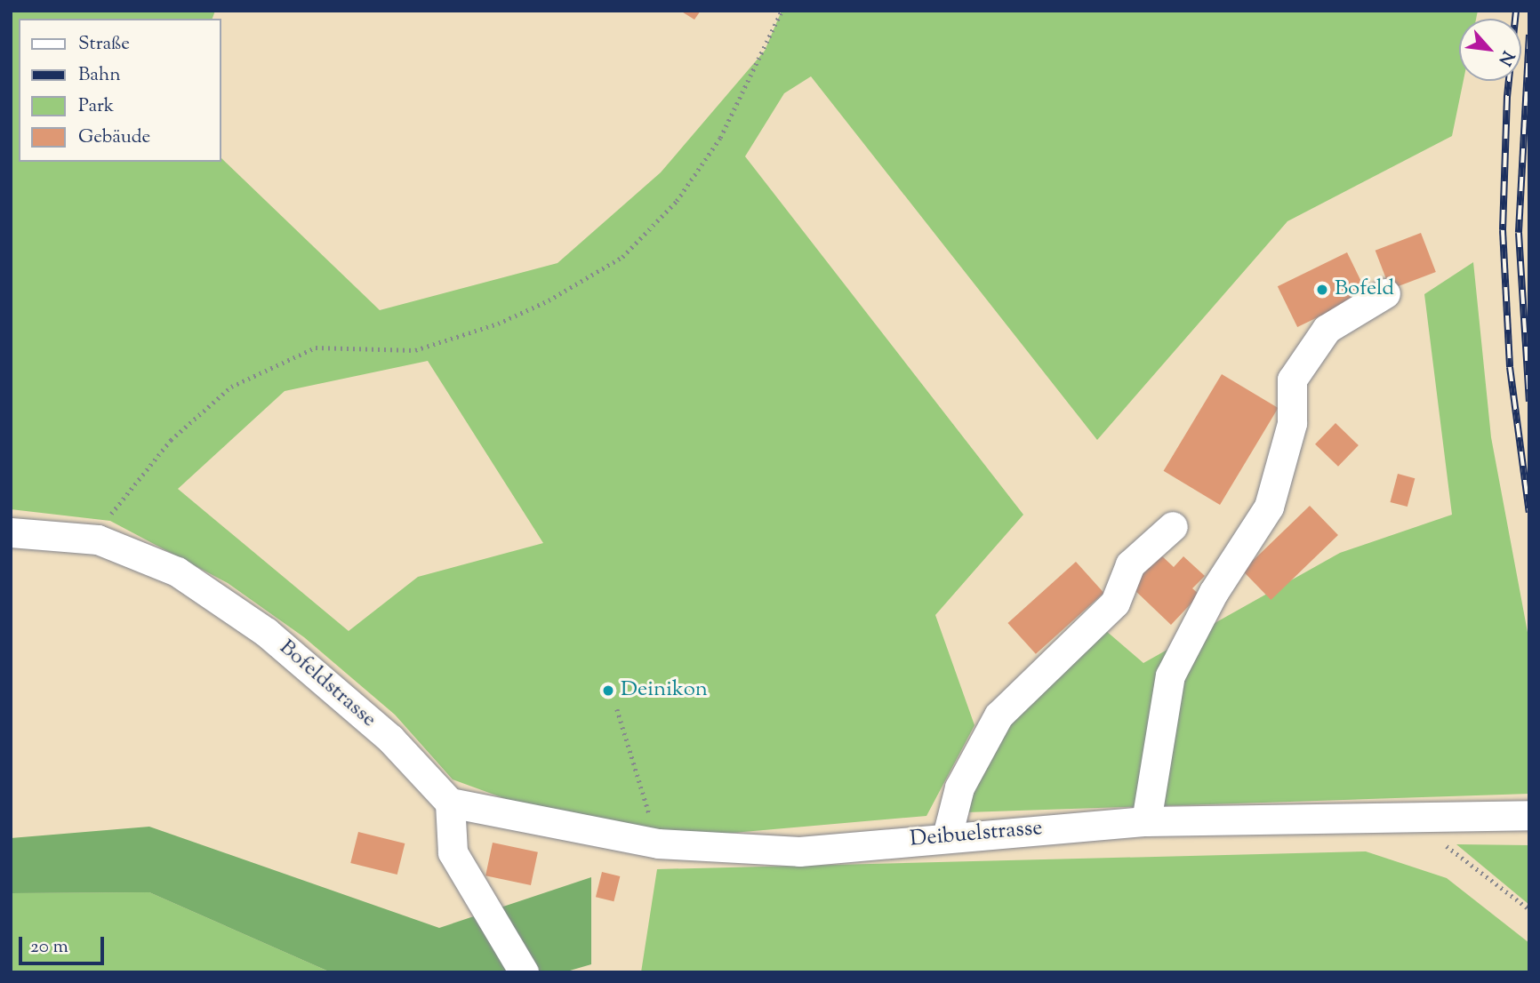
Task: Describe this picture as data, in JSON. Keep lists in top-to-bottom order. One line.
{"streets":{"street":["Bofeldstrasse","Deibuelstrasse"]},"crossings":[["Bofeldstrasse","Deibuelstrasse"]],"places":["Bofeld","Deinikon"],"legend":["Straße","Bahn","Park","Gebäude"],"scale_bar":"20 m","north":"bottom right"}
